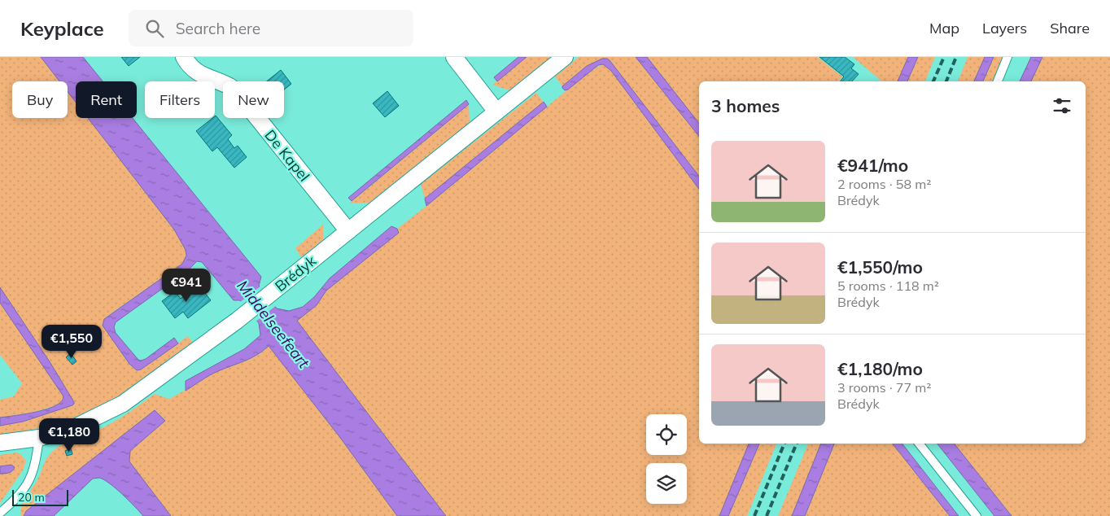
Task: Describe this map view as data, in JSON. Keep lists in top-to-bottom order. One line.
{"streets":{"street":["De Kapel","Brédyk"]},"crossings":[["De Kapel","Brédyk"]],"water":["Middelseefeart"],"scale_bar":"20 m","page":{"header":"Keyplace","search":"Search here","nav":["Map","Layers","Share"],"chip":["Buy","Rent","Filters","New"],"heading":"3 homes","list":[{"name":"€941/mo","note":"2 rooms · 58 m² · Brédyk"},{"name":"€1,550/mo","note":"5 rooms · 118 m² · Brédyk"},{"name":"€1,180/mo","note":"3 rooms · 77 m² · Brédyk"}],"price":["€941","€1,550","€1,180"],"scale":"20 m"}}
